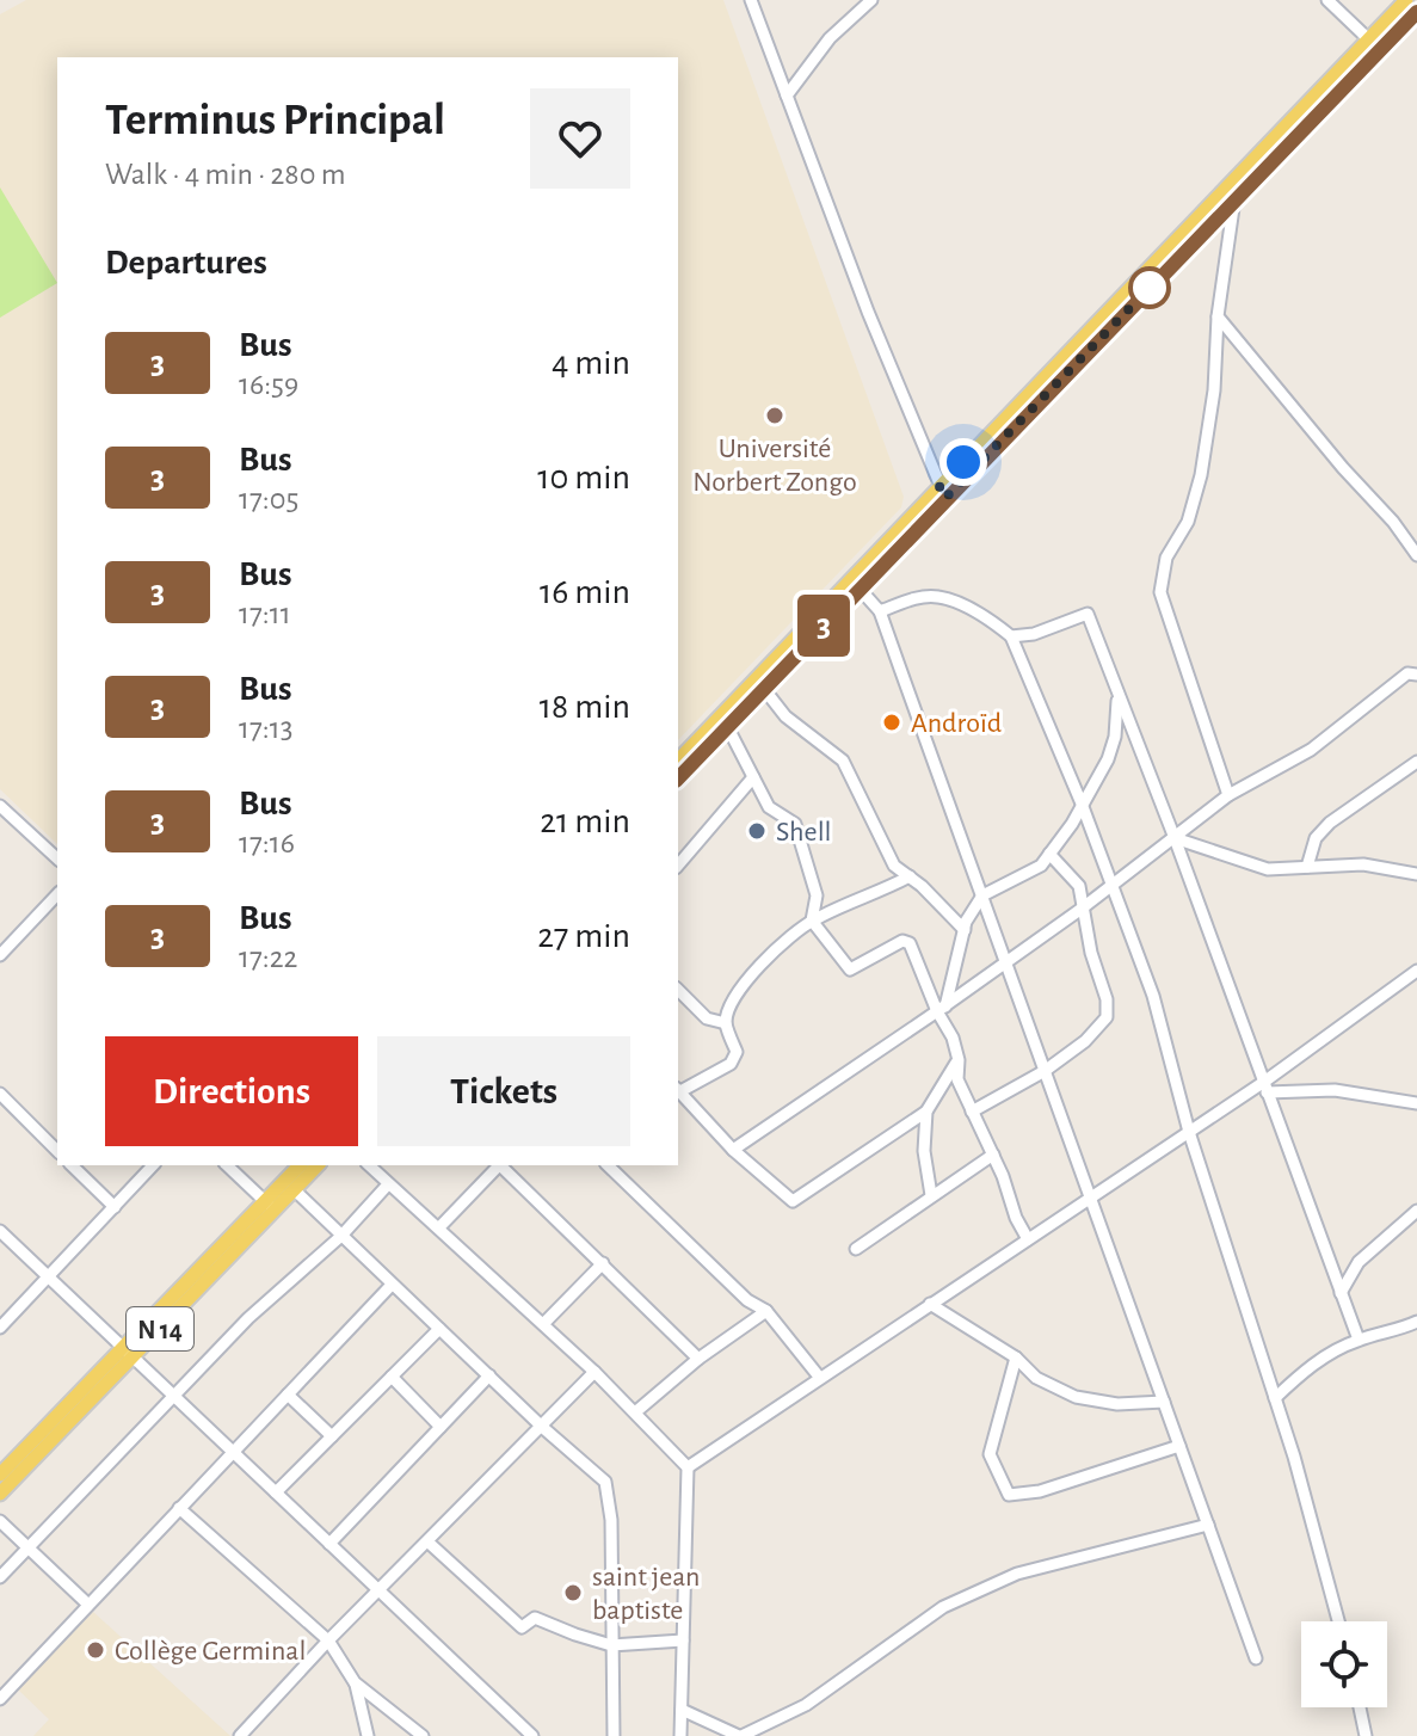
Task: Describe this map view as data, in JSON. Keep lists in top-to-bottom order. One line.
{"streets":{"main road":["N 14"]},"places":["Université Norbert Zongo","Androïd","Shell","saint jean baptiste","Collège Germinal"],"lines":["bus line 3"],"page":{"on_map":"3","heading":[["Terminus Principal","Walk · 4 min · 280 m"],"Departures"],"list":[{"mark":"3","name":"Bus","note":"16:59","value":"4 min"},{"mark":"3","name":"Bus","note":"17:05","value":"10 min"},{"mark":"3","name":"Bus","note":"17:11","value":"16 min"},{"mark":"3","name":"Bus","note":"17:13","value":"18 min"},{"mark":"3","name":"Bus","note":"17:16","value":"21 min"},{"mark":"3","name":"Bus","note":"17:22","value":"27 min"}],"buttons":["Directions","Tickets"]}}
